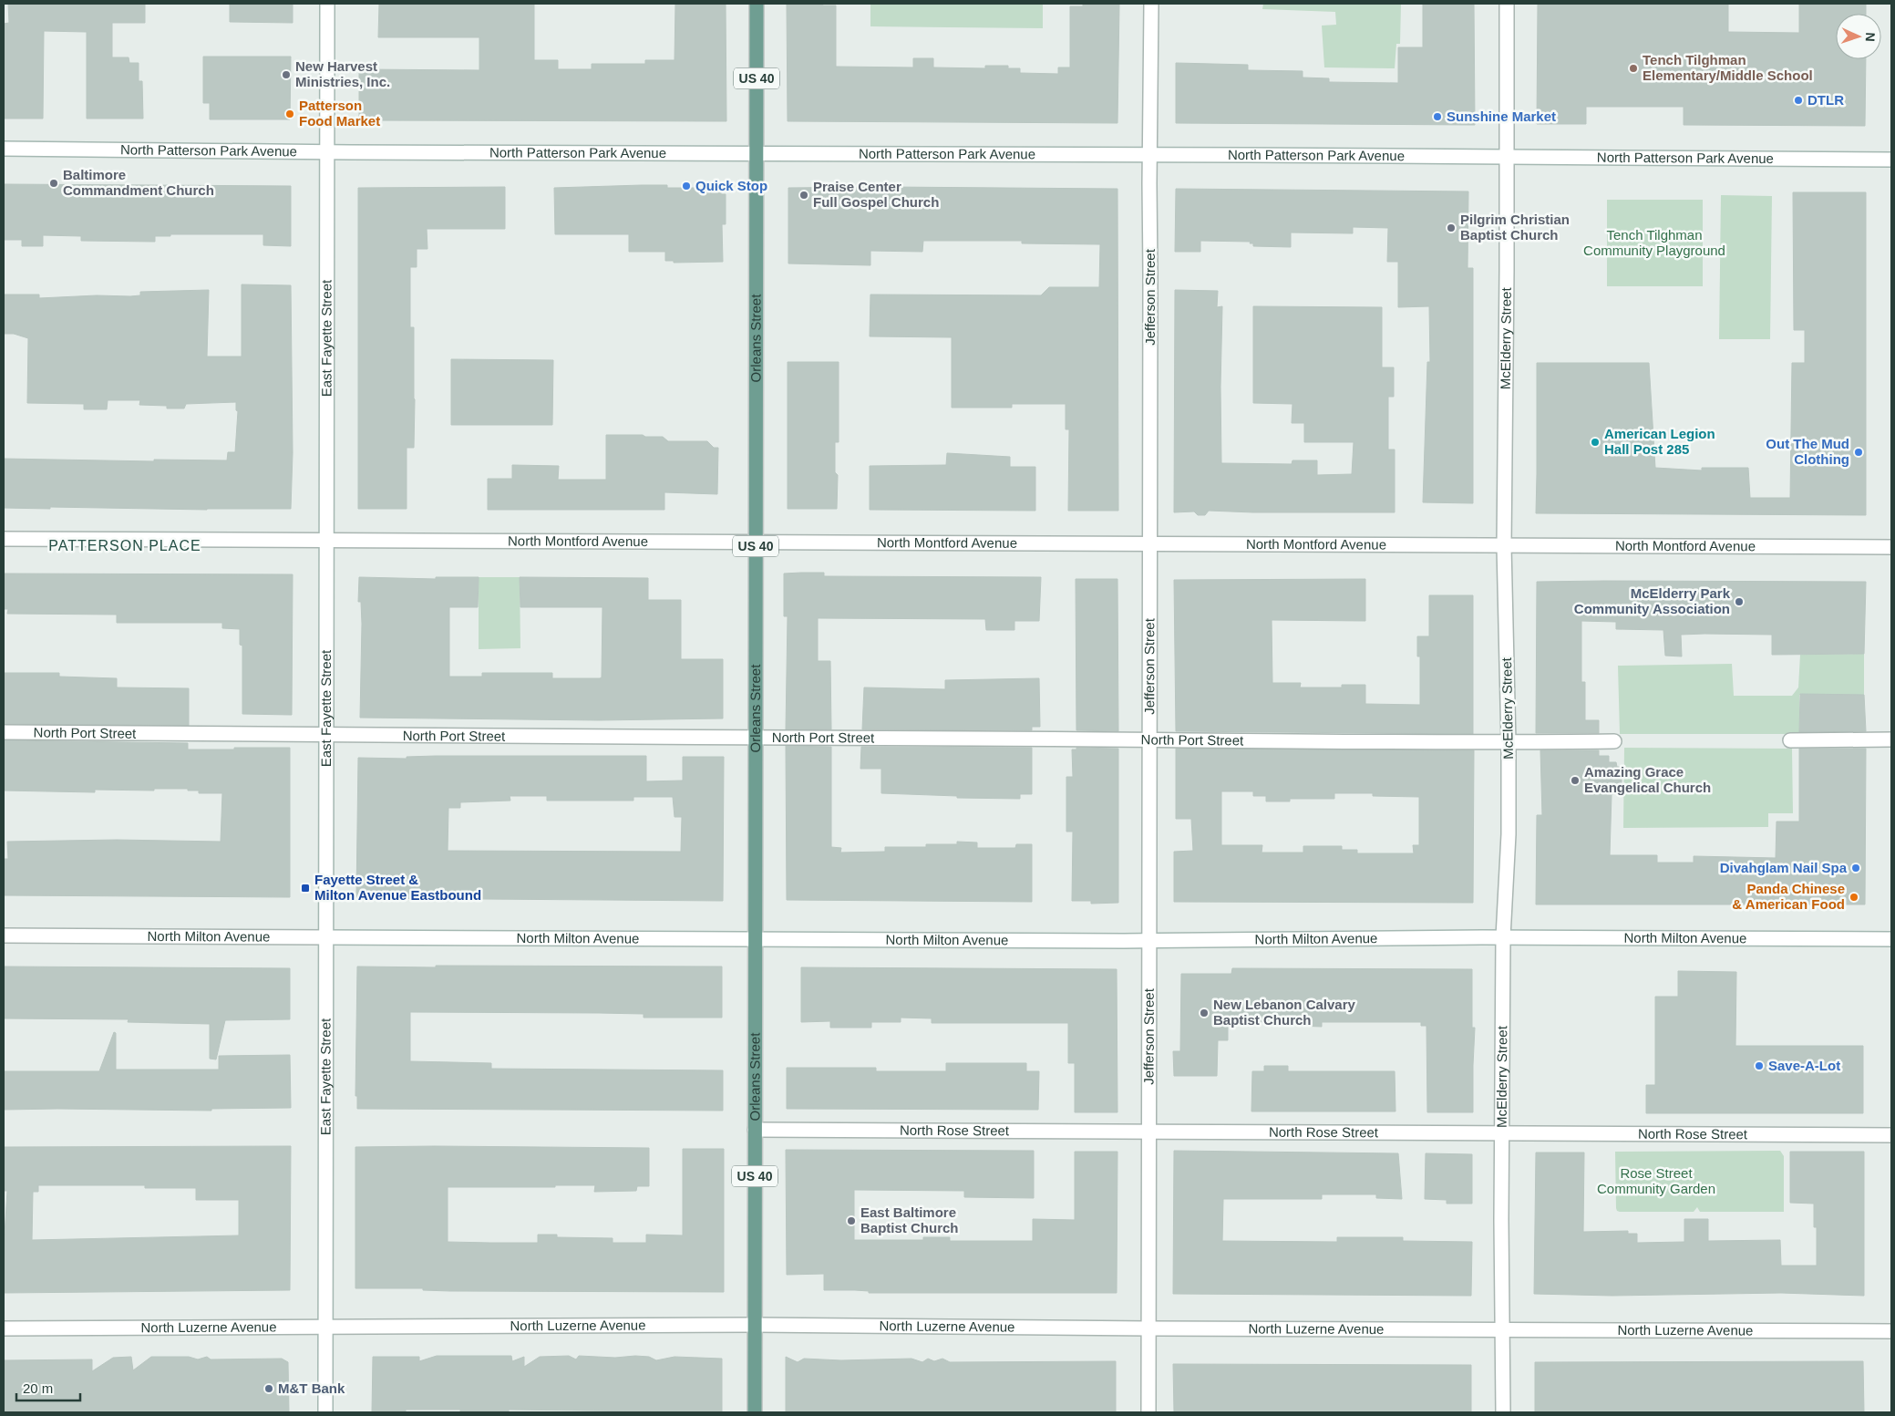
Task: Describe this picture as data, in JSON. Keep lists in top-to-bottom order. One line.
{"streets":{"main road":["US 40","Orleans Street"],"street":["North Patterson Park Avenue","Jefferson Street","East Fayette Street","McElderry Street","North Montford Avenue","North Port Street","North Milton Avenue","North Rose Street","North Luzerne Avenue"]},"crossings":[["North Patterson Park Avenue","Jefferson Street"],["North Patterson Park Avenue","East Fayette Street"],["North Patterson Park Avenue","Orleans Street"],["North Patterson Park Avenue","McElderry Street"],["Jefferson Street","North Montford Avenue"],["Jefferson Street","North Port Street"],["Jefferson Street","North Milton Avenue"],["Jefferson Street","North Rose Street"],["Jefferson Street","North Luzerne Avenue"],["East Fayette Street","North Montford Avenue"],["East Fayette Street","North Port Street"],["East Fayette Street","North Milton Avenue"],["East Fayette Street","North Luzerne Avenue"],["Orleans Street","North Montford Avenue"],["Orleans Street","North Port Street"],["Orleans Street","North Milton Avenue"],["Orleans Street","North Rose Street"],["Orleans Street","North Luzerne Avenue"],["McElderry Street","North Montford Avenue"],["McElderry Street","North Port Street"],["McElderry Street","North Milton Avenue"],["McElderry Street","North Rose Street"],["McElderry Street","North Luzerne Avenue"]],"districts":["PATTERSON PLACE"],"parks":["Tench Tilghman Community Playground","Rose Street Community Garden"],"places":{"other":["Tench Tilghman Elementary/Middle School","New Harvest Ministries, Inc.","DTLR","Patterson Food Market","Sunshine Market","Baltimore Commandment Church","Quick Stop","Praise Center Full Gospel Church","Pilgrim Christian Baptist Church","American Legion Hall Post 285","Out The Mud Clothing","McElderry Park Community Association","Amazing Grace Evangelical Church","Divahglam Nail Spa","Panda Chinese & American Food","New Lebanon Calvary Baptist Church","Save-A-Lot","East Baltimore Baptist Church","M&T Bank"],"transit":["Fayette Street & Milton Avenue Eastbound"]},"scale_bar":"20 m","north":"right"}
